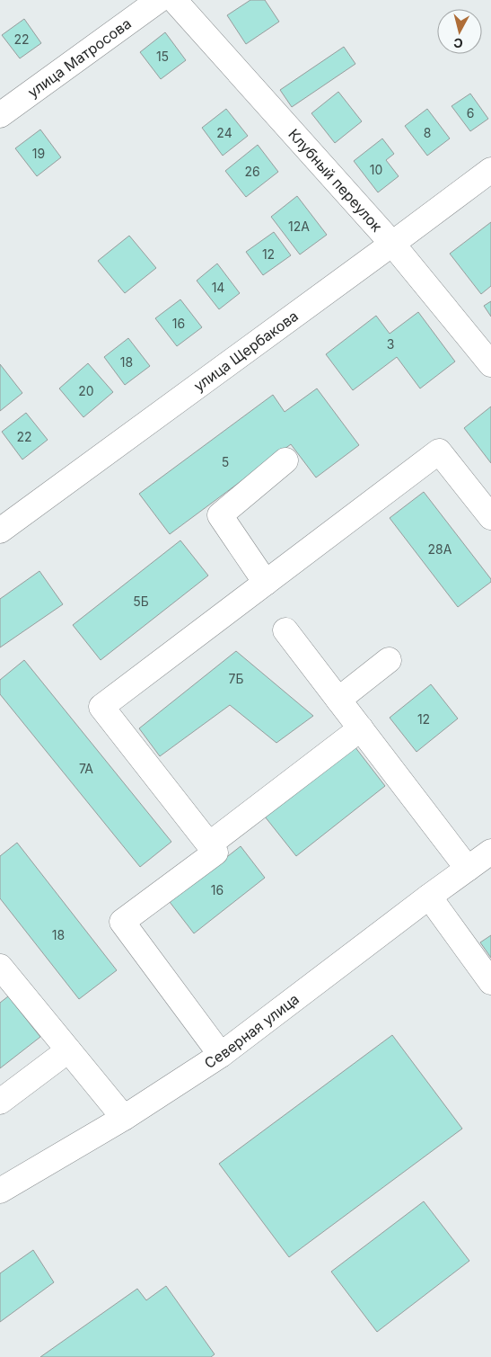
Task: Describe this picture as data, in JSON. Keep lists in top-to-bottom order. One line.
{"streets":{"street":["улица Матросова","Клубный переулок","улица Щербакова","Северная улица"]},"crossings":[["Клубный переулок","улица Щербакова"]],"house_numbers":["22","15","6","24","8","19","10","26","12А","12","14","16","3","18","20","22","5","28А","5Б","7Б","12","7А","16","18"],"north":"bottom"}
